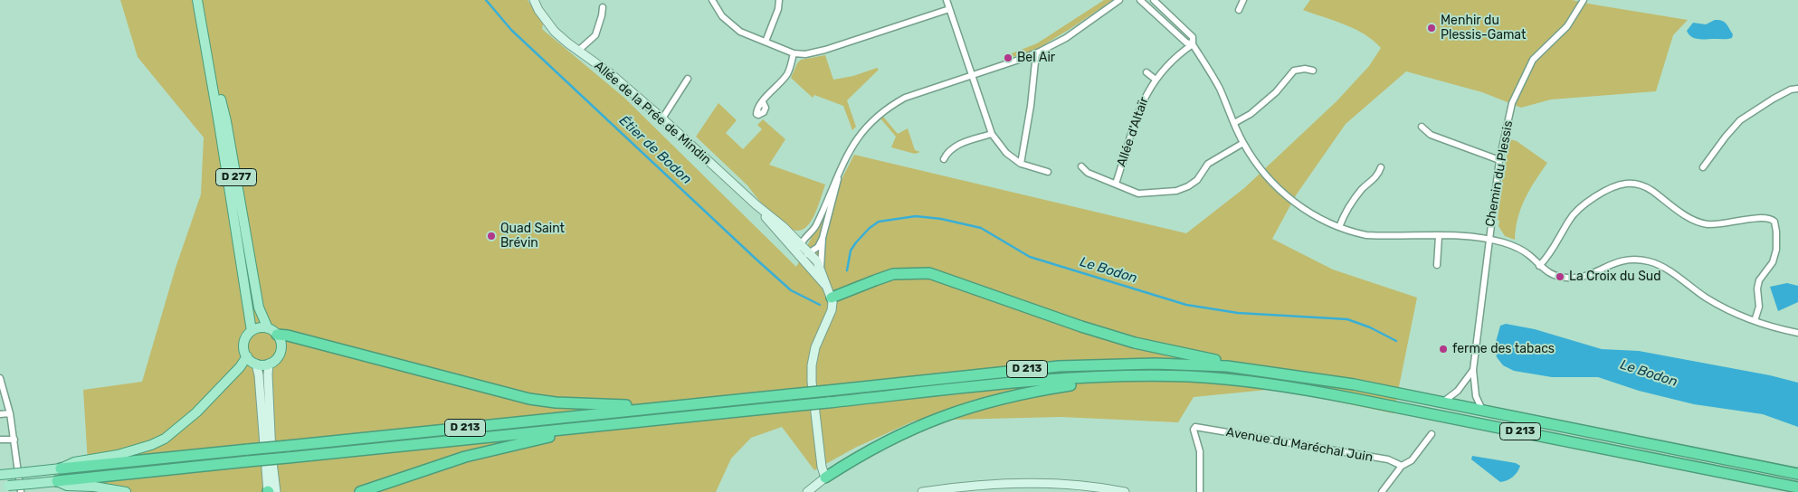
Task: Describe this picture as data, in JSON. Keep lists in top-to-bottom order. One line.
{"streets":{"highway":["D 213"],"main road":["D 277"],"street":["Allée de la Prée de Mindin","Allée d'Altaïr","Chemin du Plessis","Avenue du Maréchal Juin"]},"crossings":[["Chemin du Plessis","D 213"]],"water":["Étier de Bodon","Le Bodon"],"places":["Menhir du Plessis-Gamat","Bel Air","Quad Saint Brévin","La Croix du Sud","ferme des tabacs"]}
